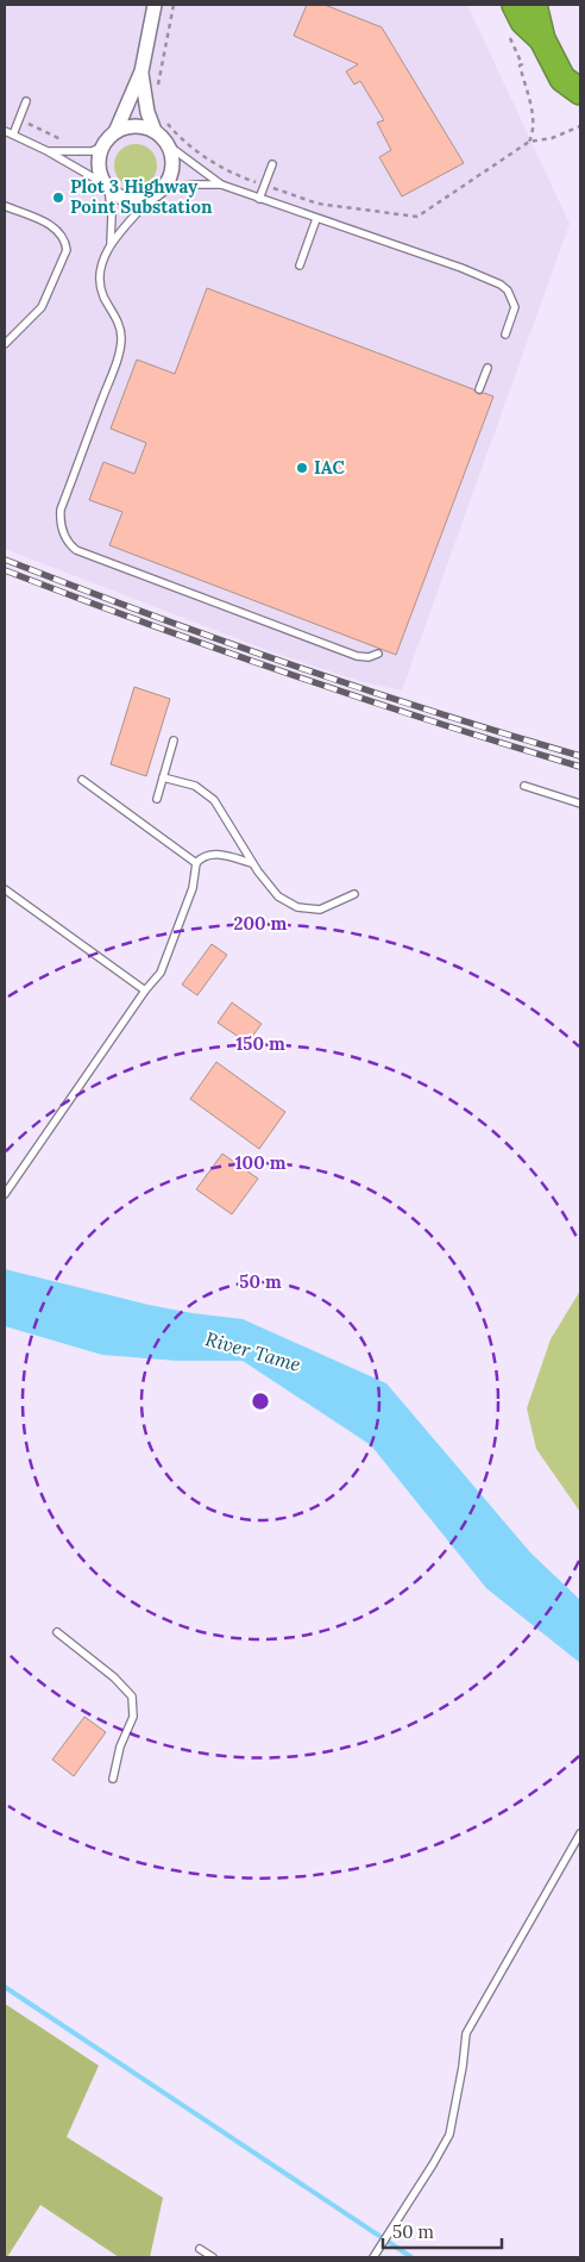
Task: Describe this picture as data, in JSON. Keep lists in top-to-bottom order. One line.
{"water":["River Tame"],"places":["Plot 3 Highway Point Substation","IAC"],"scale_bar":"50 m","rings":["200 m","150 m","100 m","50 m"]}
